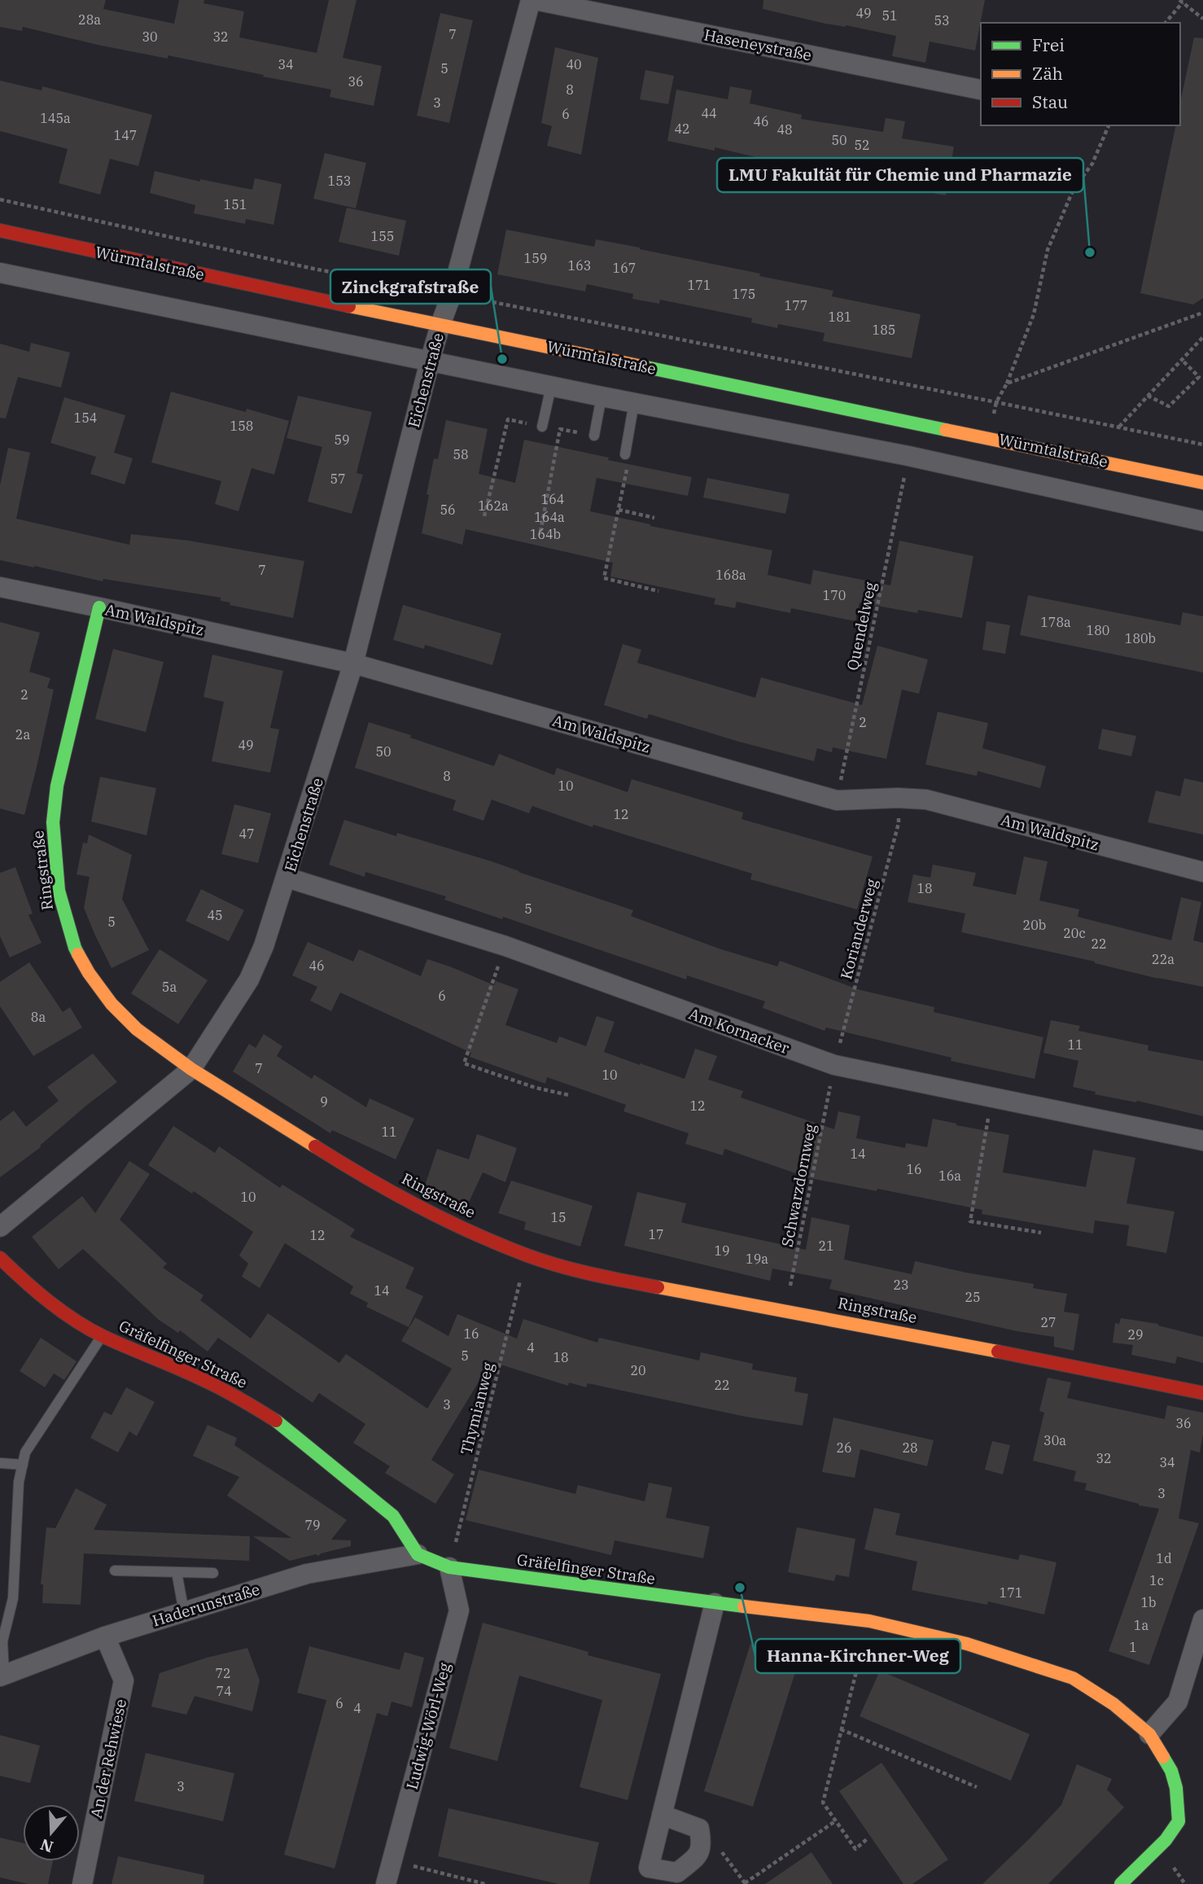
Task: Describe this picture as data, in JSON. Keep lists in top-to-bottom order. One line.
{"streets":{"street":["Haseneystraße","Würmtalstraße","Eichenstraße","Am Waldspitz","Ringstraße","Am Kornacker","Gräfelfinger Straße","Haderunstraße","Ludwig-Wörl-Weg","An der Rehwiese"],"path":["Quendelweg","Korianderweg","Schwarzdornweg","Thymianweg"]},"crossings":[["Würmtalstraße","Eichenstraße"],["Eichenstraße","Am Waldspitz"],["Eichenstraße","Ringstraße"],["Eichenstraße","Am Kornacker"],["Am Waldspitz","Quendelweg"],["Am Waldspitz","Ringstraße"],["Am Waldspitz","Korianderweg"],["Ringstraße","Schwarzdornweg"],["Ringstraße","Thymianweg"],["Korianderweg","Am Kornacker"],["Korianderweg","Schwarzdornweg"],["Am Kornacker","Schwarzdornweg"],["Gräfelfinger Straße","Thymianweg"],["Gräfelfinger Straße","Haderunstraße"],["Gräfelfinger Straße","Ludwig-Wörl-Weg"],["Thymianweg","Ludwig-Wörl-Weg"],["Haderunstraße","An der Rehwiese"]],"places":["LMU Fakultät für Chemie und Pharmazie","Zinckgrafstraße","Hanna-Kirchner-Weg"],"house_numbers":["49","51","28a","53","7","30","32","34","40","5","36","8","3","44","6","145a","46","42","48","147","50","52","153","151","155","159","163","167","171","175","177","181","185","154","158","59","58","57","164","162a","56","164a","164b","7","168a","170","178a","180","180b","2","2","2a","49","50","8","10","12","47","18","5","45","5","20b","20c","22","22a","46","5a","6","8a","11","7","10","9","12","11","14","16","16a","10","15","17","12","21","19","19a","23","14","25","27","16","29","4","5","18","20","22","3","36","30a","26","28","32","34","3","79","1d","1c","171","1b","1a","1","72","74","6","4","3"],"legend":["Frei","Zäh","Stau"],"north":"bottom"}
